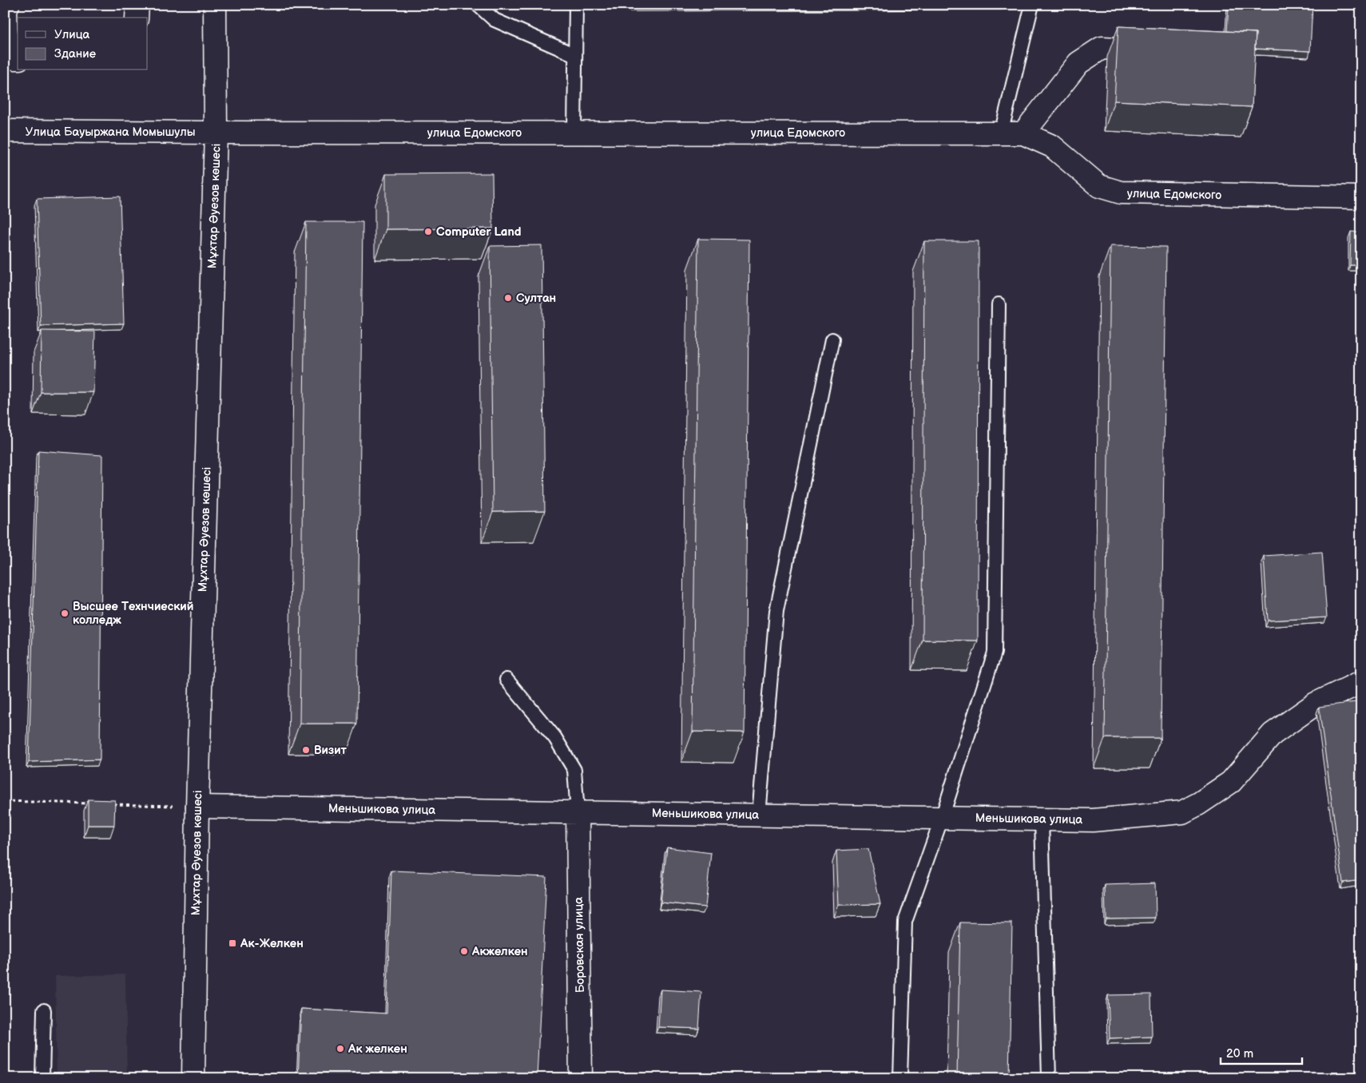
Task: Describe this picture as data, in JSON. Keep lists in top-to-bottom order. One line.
{"streets":{"street":["Улица Бауыржана Момышулы","улица Едомского","Мұхтар Әуезов көшесі","Меньшикова улица","Боровская улица"]},"crossings":[["Улица Бауыржана Момышулы","улица Едомского"],["Улица Бауыржана Момышулы","Мұхтар Әуезов көшесі"],["улица Едомского","Мұхтар Әуезов көшесі"],["Мұхтар Әуезов көшесі","Меньшикова улица"],["Меньшикова улица","Боровская улица"]],"places":{"other":["Computer Land","Султан","Высшее Технчиеский колледж","Визит","Акжелкен","Ак желкен"],"transit":["Ак-Желкен"]},"legend":["Улица","Здание"],"scale_bar":"20 m"}
